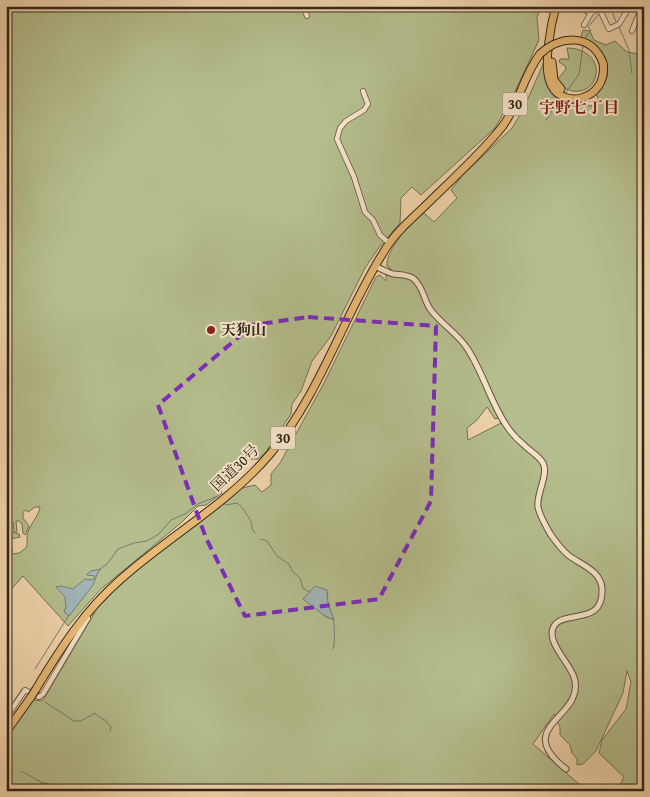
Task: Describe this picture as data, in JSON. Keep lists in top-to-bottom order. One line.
{"streets":{"highway":["30","国道30号"]},"districts":["宇野七丁目"],"places":["天狗山"]}
